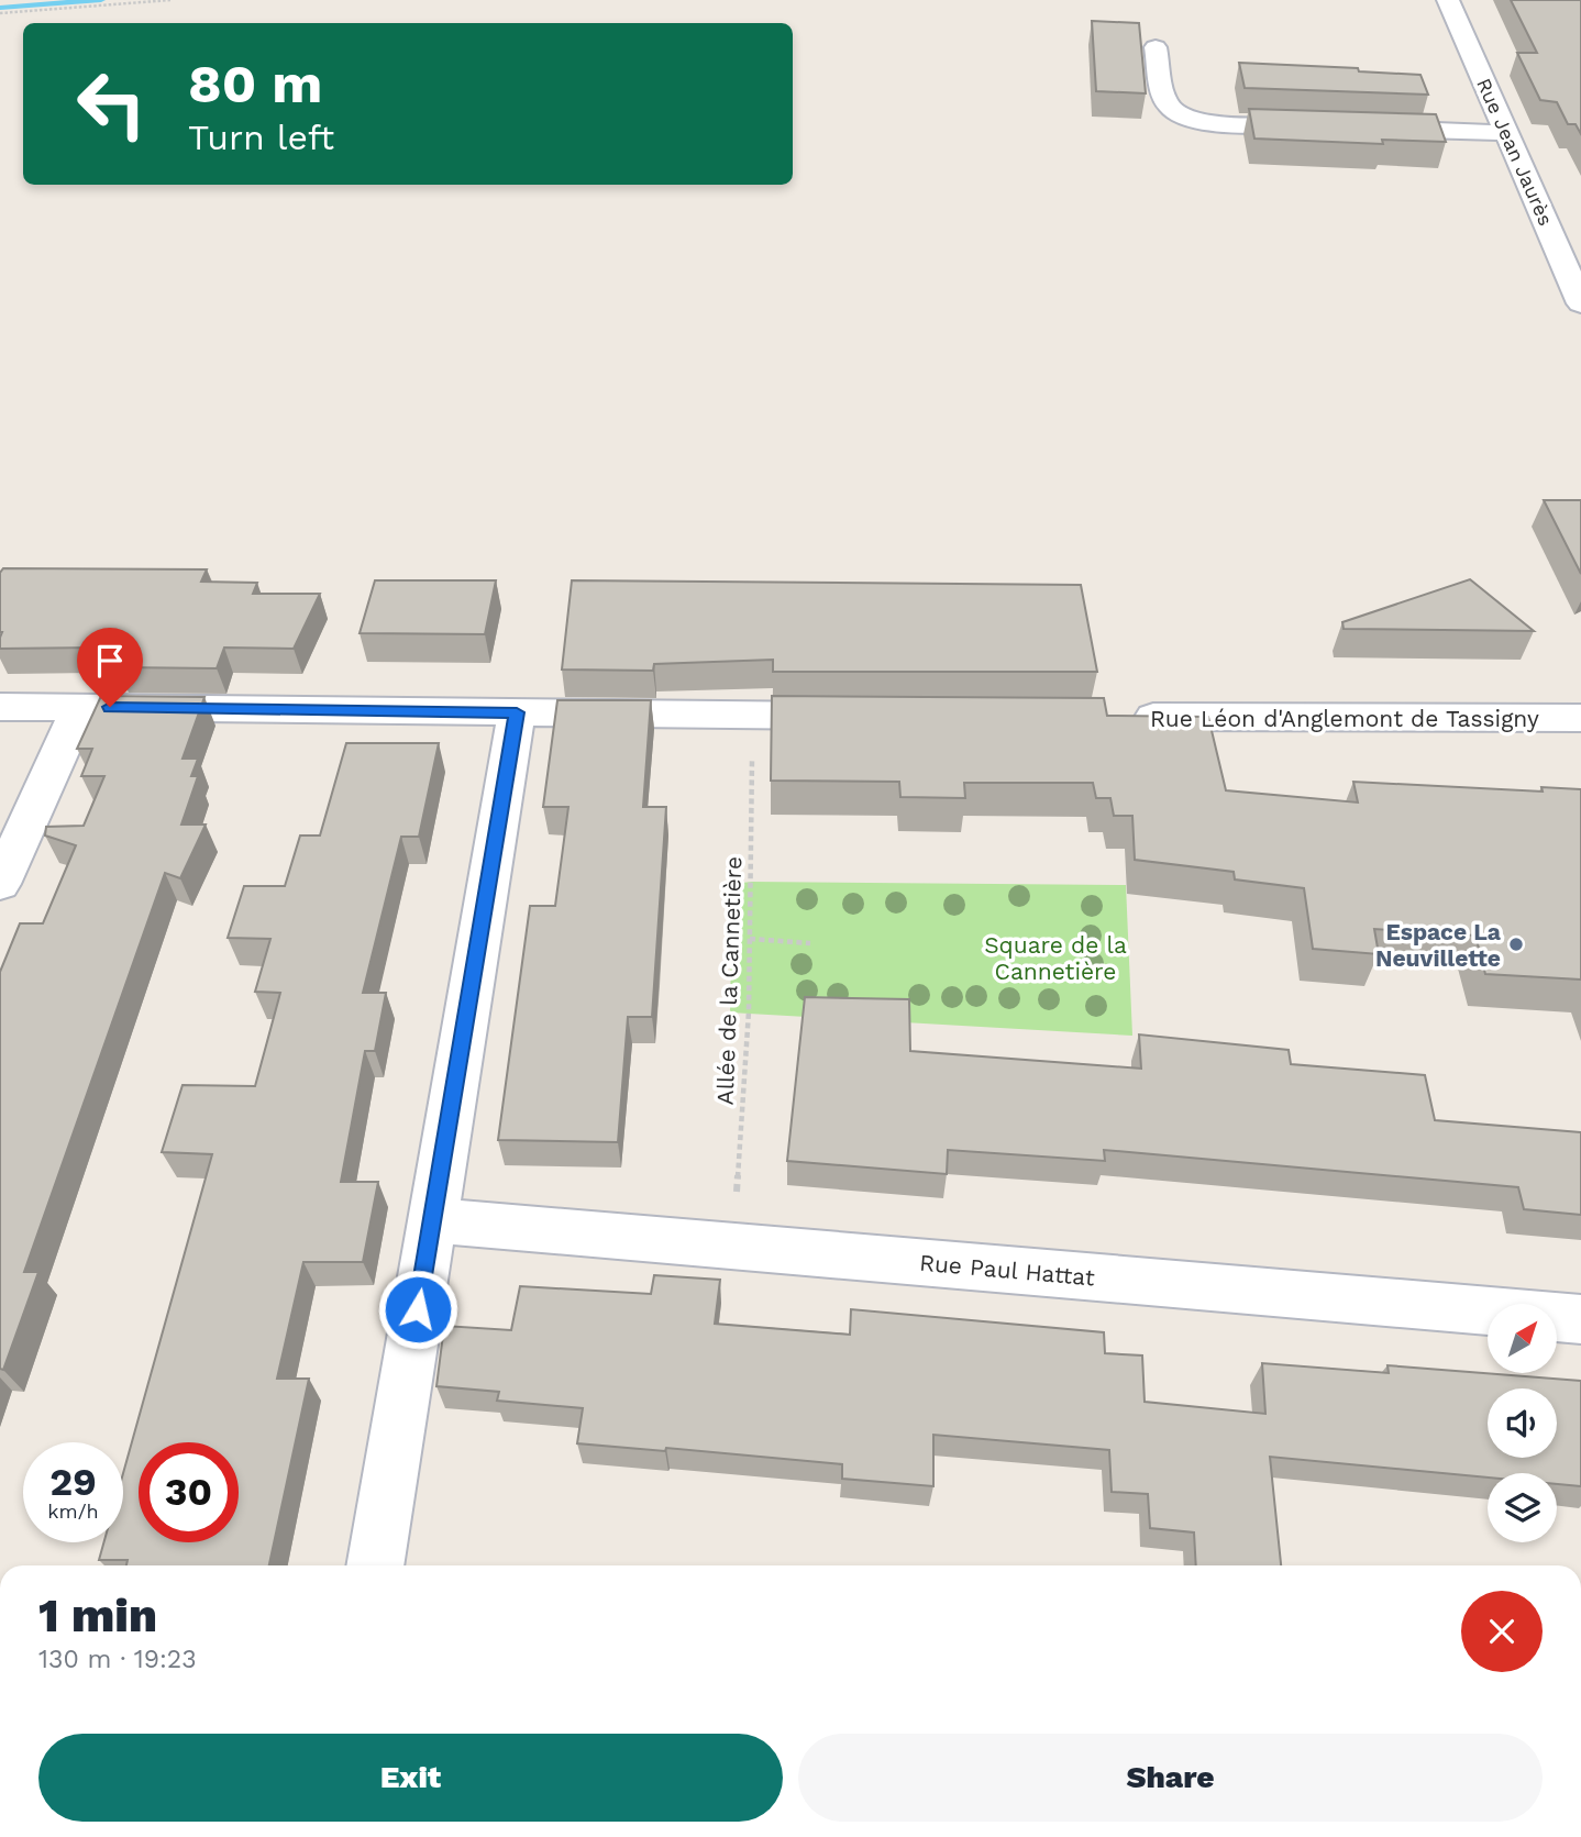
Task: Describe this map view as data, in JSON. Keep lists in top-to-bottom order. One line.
{"streets":{"street":["Rue Jean Jaurès","Rue Léon d'Anglemont de Tassigny","Rue Paul Hattat"],"path":["Allée de la Cannetière"]},"crossings":[["Allée de la Cannetière","Rue Paul Hattat"]],"parks":["Square de la Cannetière"],"places":["Espace La Neuvillette"],"north":"top right","page":{"turn":["80 m","Turn left"],"speed":"29 km/h","limit":"30","heading":["1 min","130 m · 19:23"],"buttons":["Exit","Share"]}}
